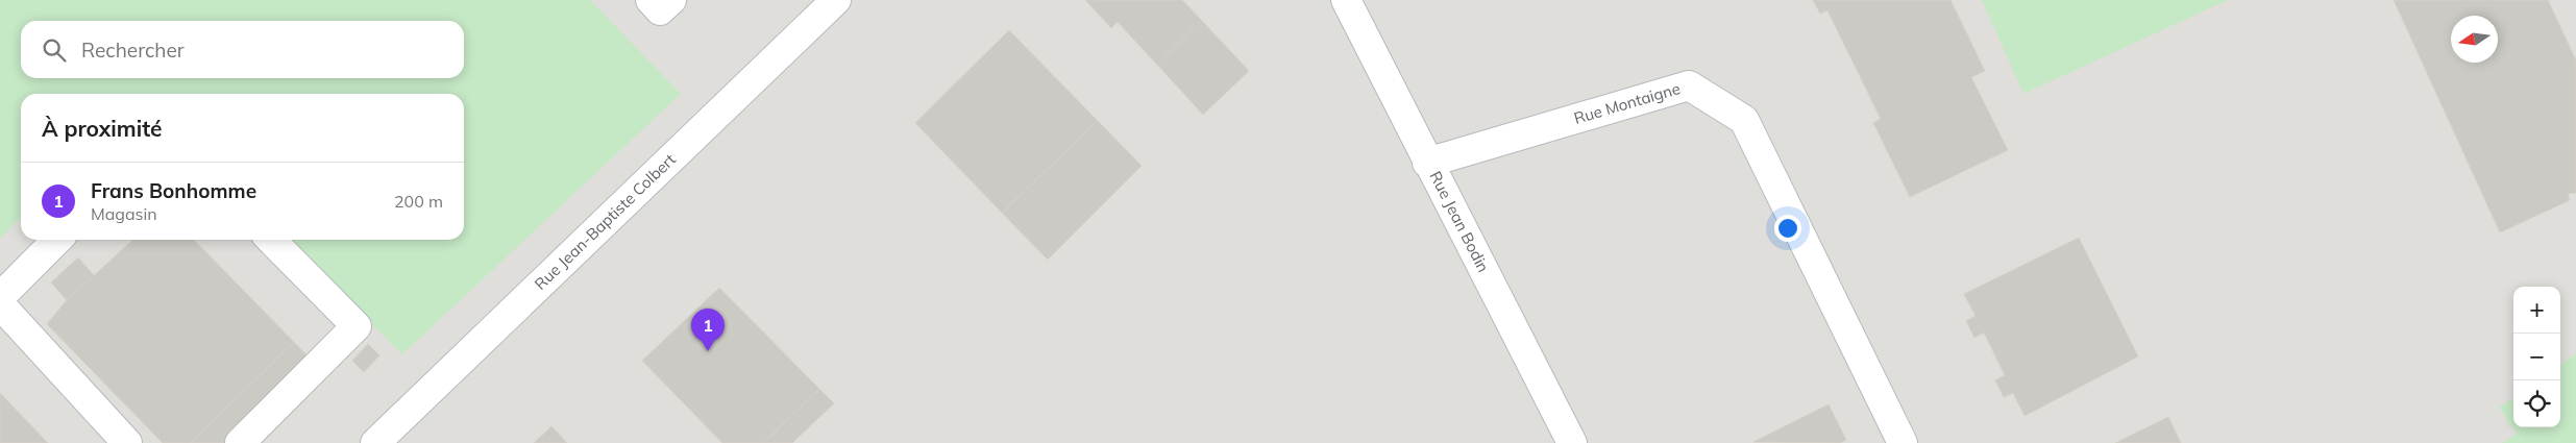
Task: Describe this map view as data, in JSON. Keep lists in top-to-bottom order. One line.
{"streets":{"street":["Rue Montaigne","Rue Jean-Baptiste Colbert","Rue Jean Bodin"]},"crossings":[["Rue Montaigne","Rue Jean Bodin"]],"north":"left","page":{"search":"Rechercher","heading":"À proximité","list":[{"mark":"1","name":"Frans Bonhomme","note":"Magasin","value":"200 m"}],"map_buttons":["+","−"],"pins":"1"}}
